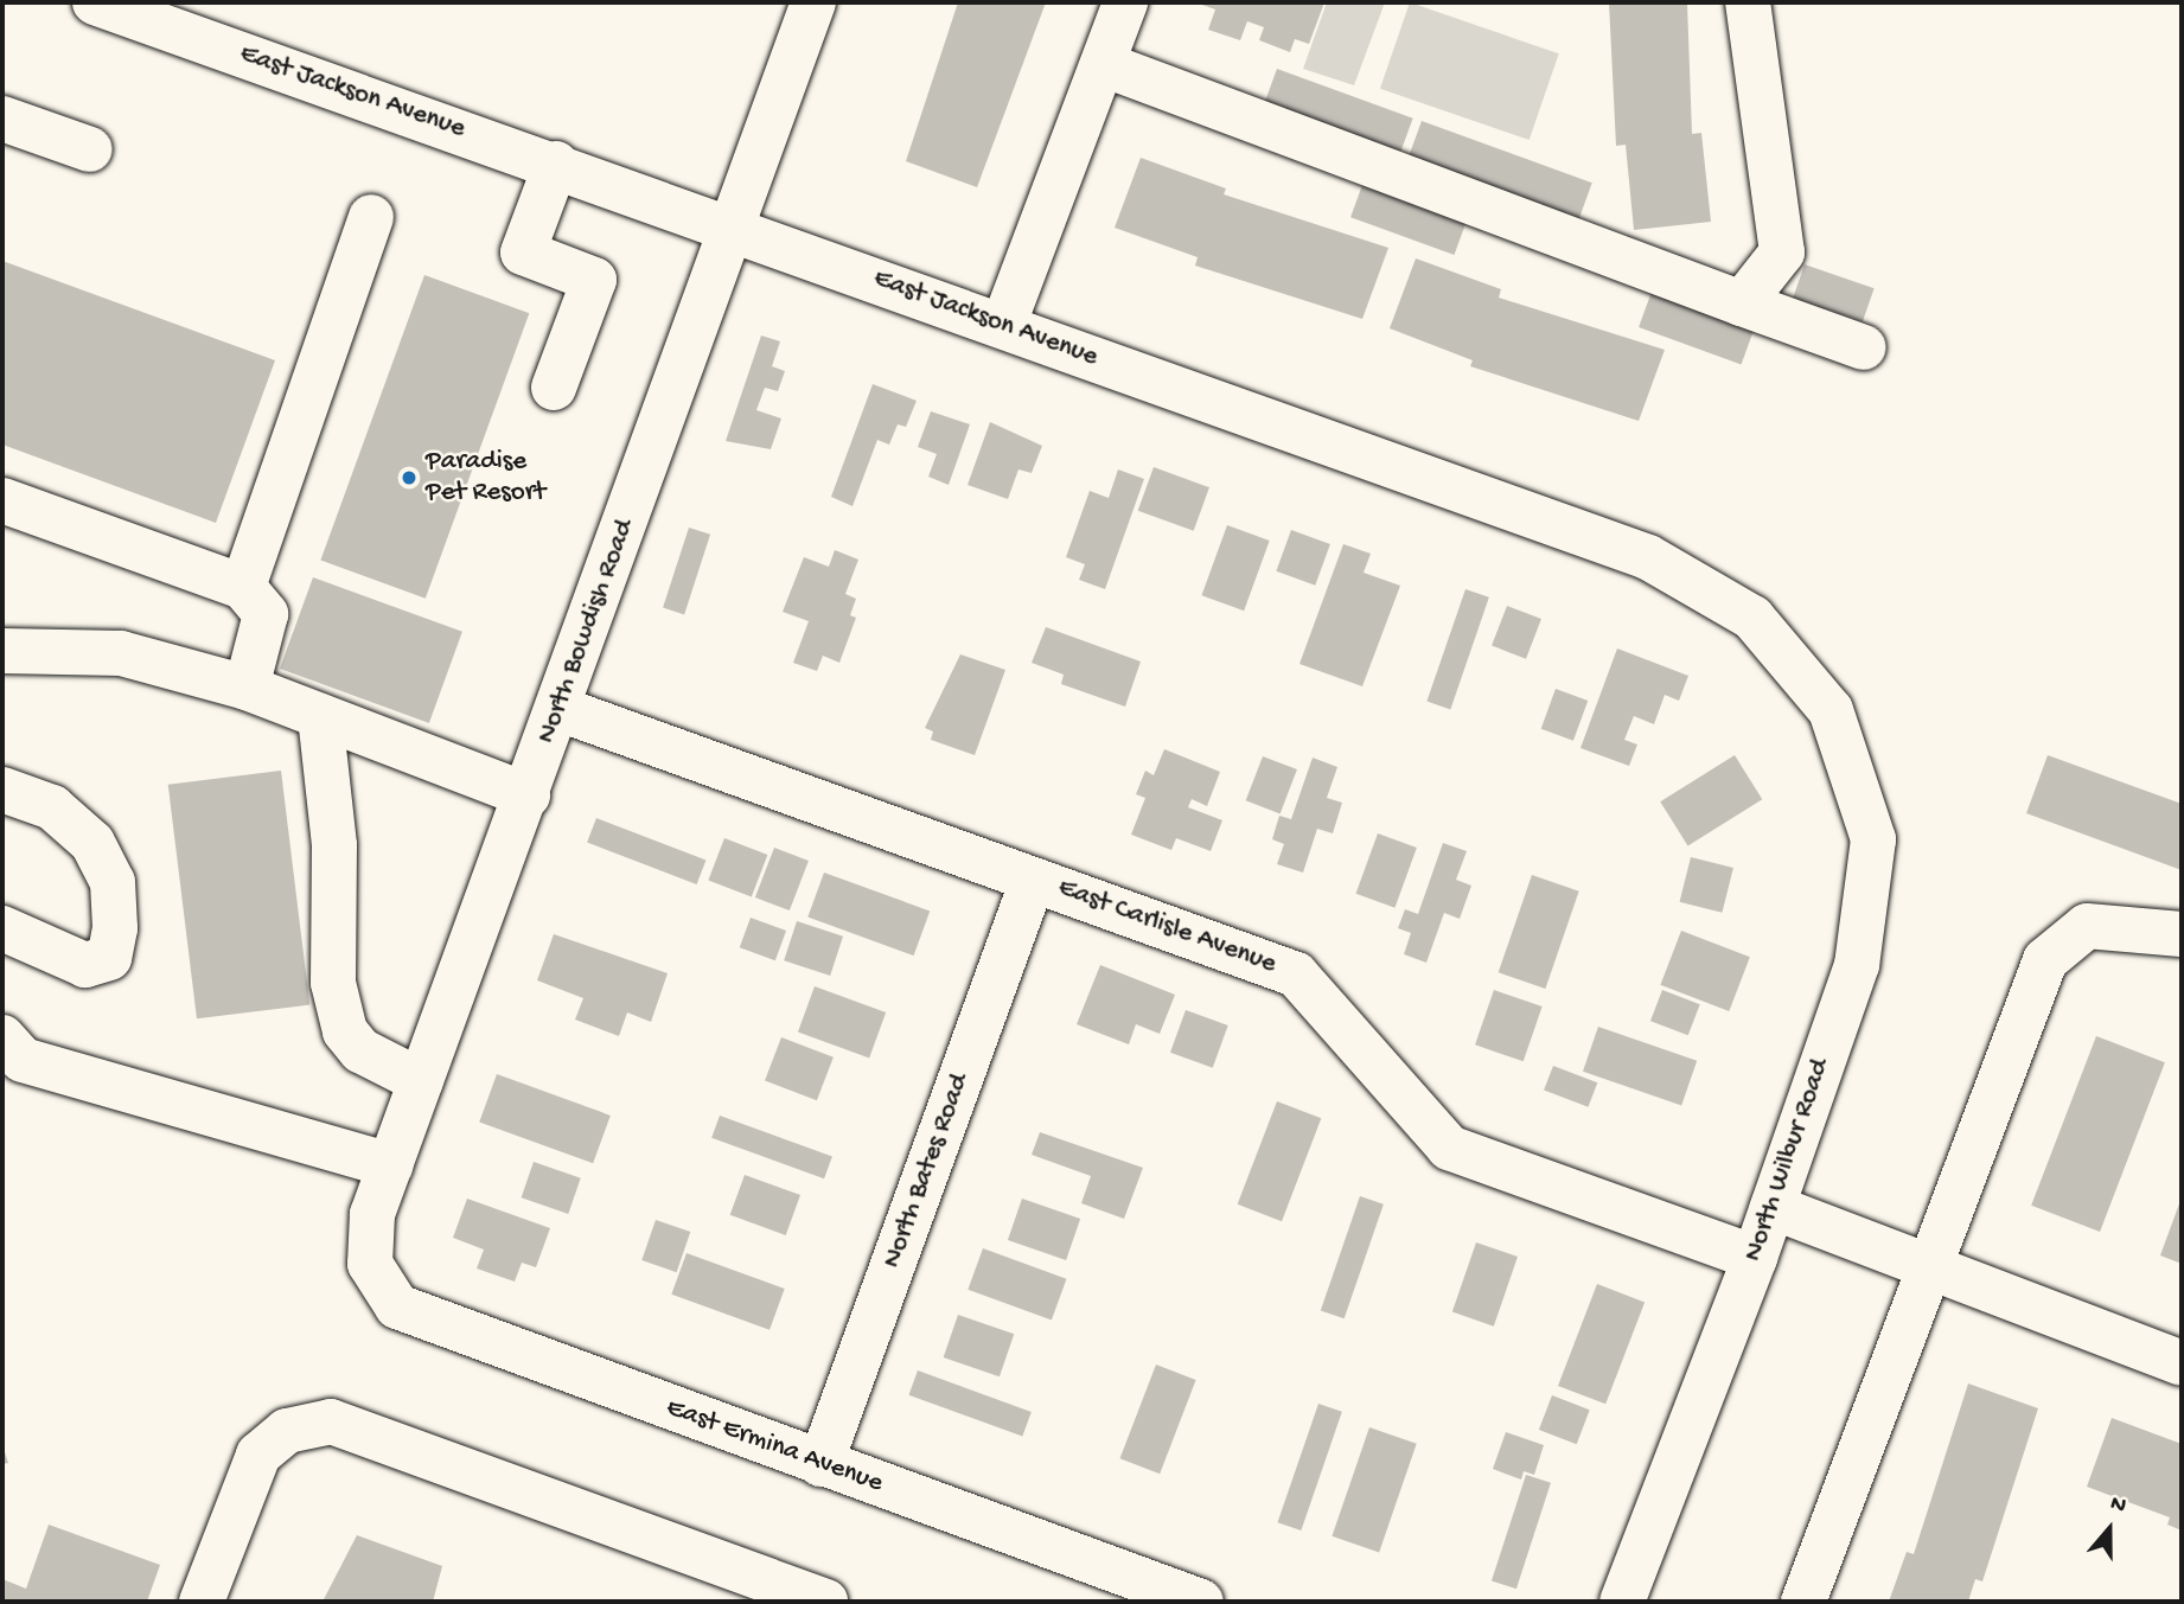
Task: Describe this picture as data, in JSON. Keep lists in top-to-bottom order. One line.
{"streets":{"street":["East Jackson Avenue","North Bowdish Road","East Carlisle Avenue","North Wilbur Road","North Bates Road","East Ermina Avenue"]},"crossings":[["East Jackson Avenue","North Bowdish Road"],["East Jackson Avenue","North Wilbur Road"],["North Bowdish Road","East Carlisle Avenue"],["North Bowdish Road","East Ermina Avenue"],["East Carlisle Avenue","North Wilbur Road"],["East Carlisle Avenue","North Bates Road"],["North Bates Road","East Ermina Avenue"]],"places":["Paradise Pet Resort"],"north":"top"}
